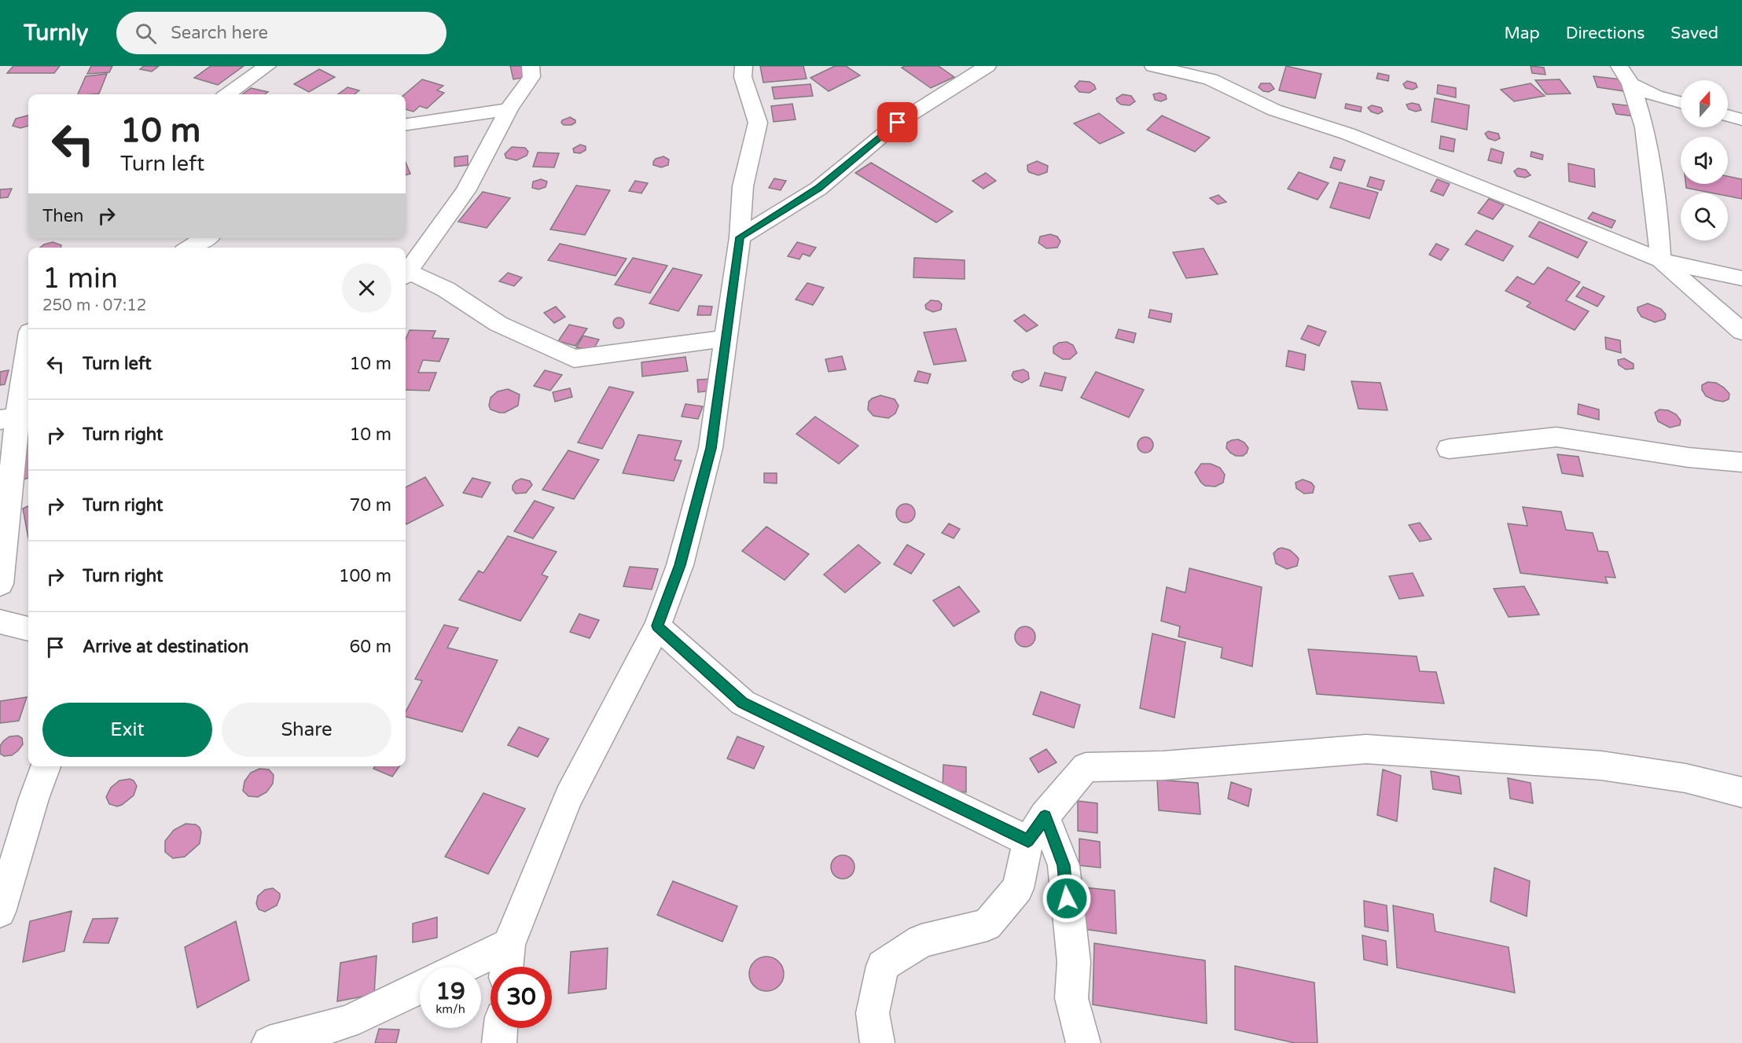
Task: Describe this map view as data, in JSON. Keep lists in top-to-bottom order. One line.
{"north":"top","page":{"header":"Turnly","search":"Search here","nav":["Map","Directions","Saved"],"turn":["10 m","Turn left"],"then":"Then","heading":["1 min","250 m · 07:12"],"list":[{"name":"Turn left","value":"10 m"},{"name":"Turn right","value":"10 m"},{"name":"Turn right","value":"70 m"},{"name":"Turn right","value":"100 m"},{"name":"Arrive at destination","value":"60 m"}],"buttons":["Exit","Share"],"speed":"19 km/h","limit":"30"}}
